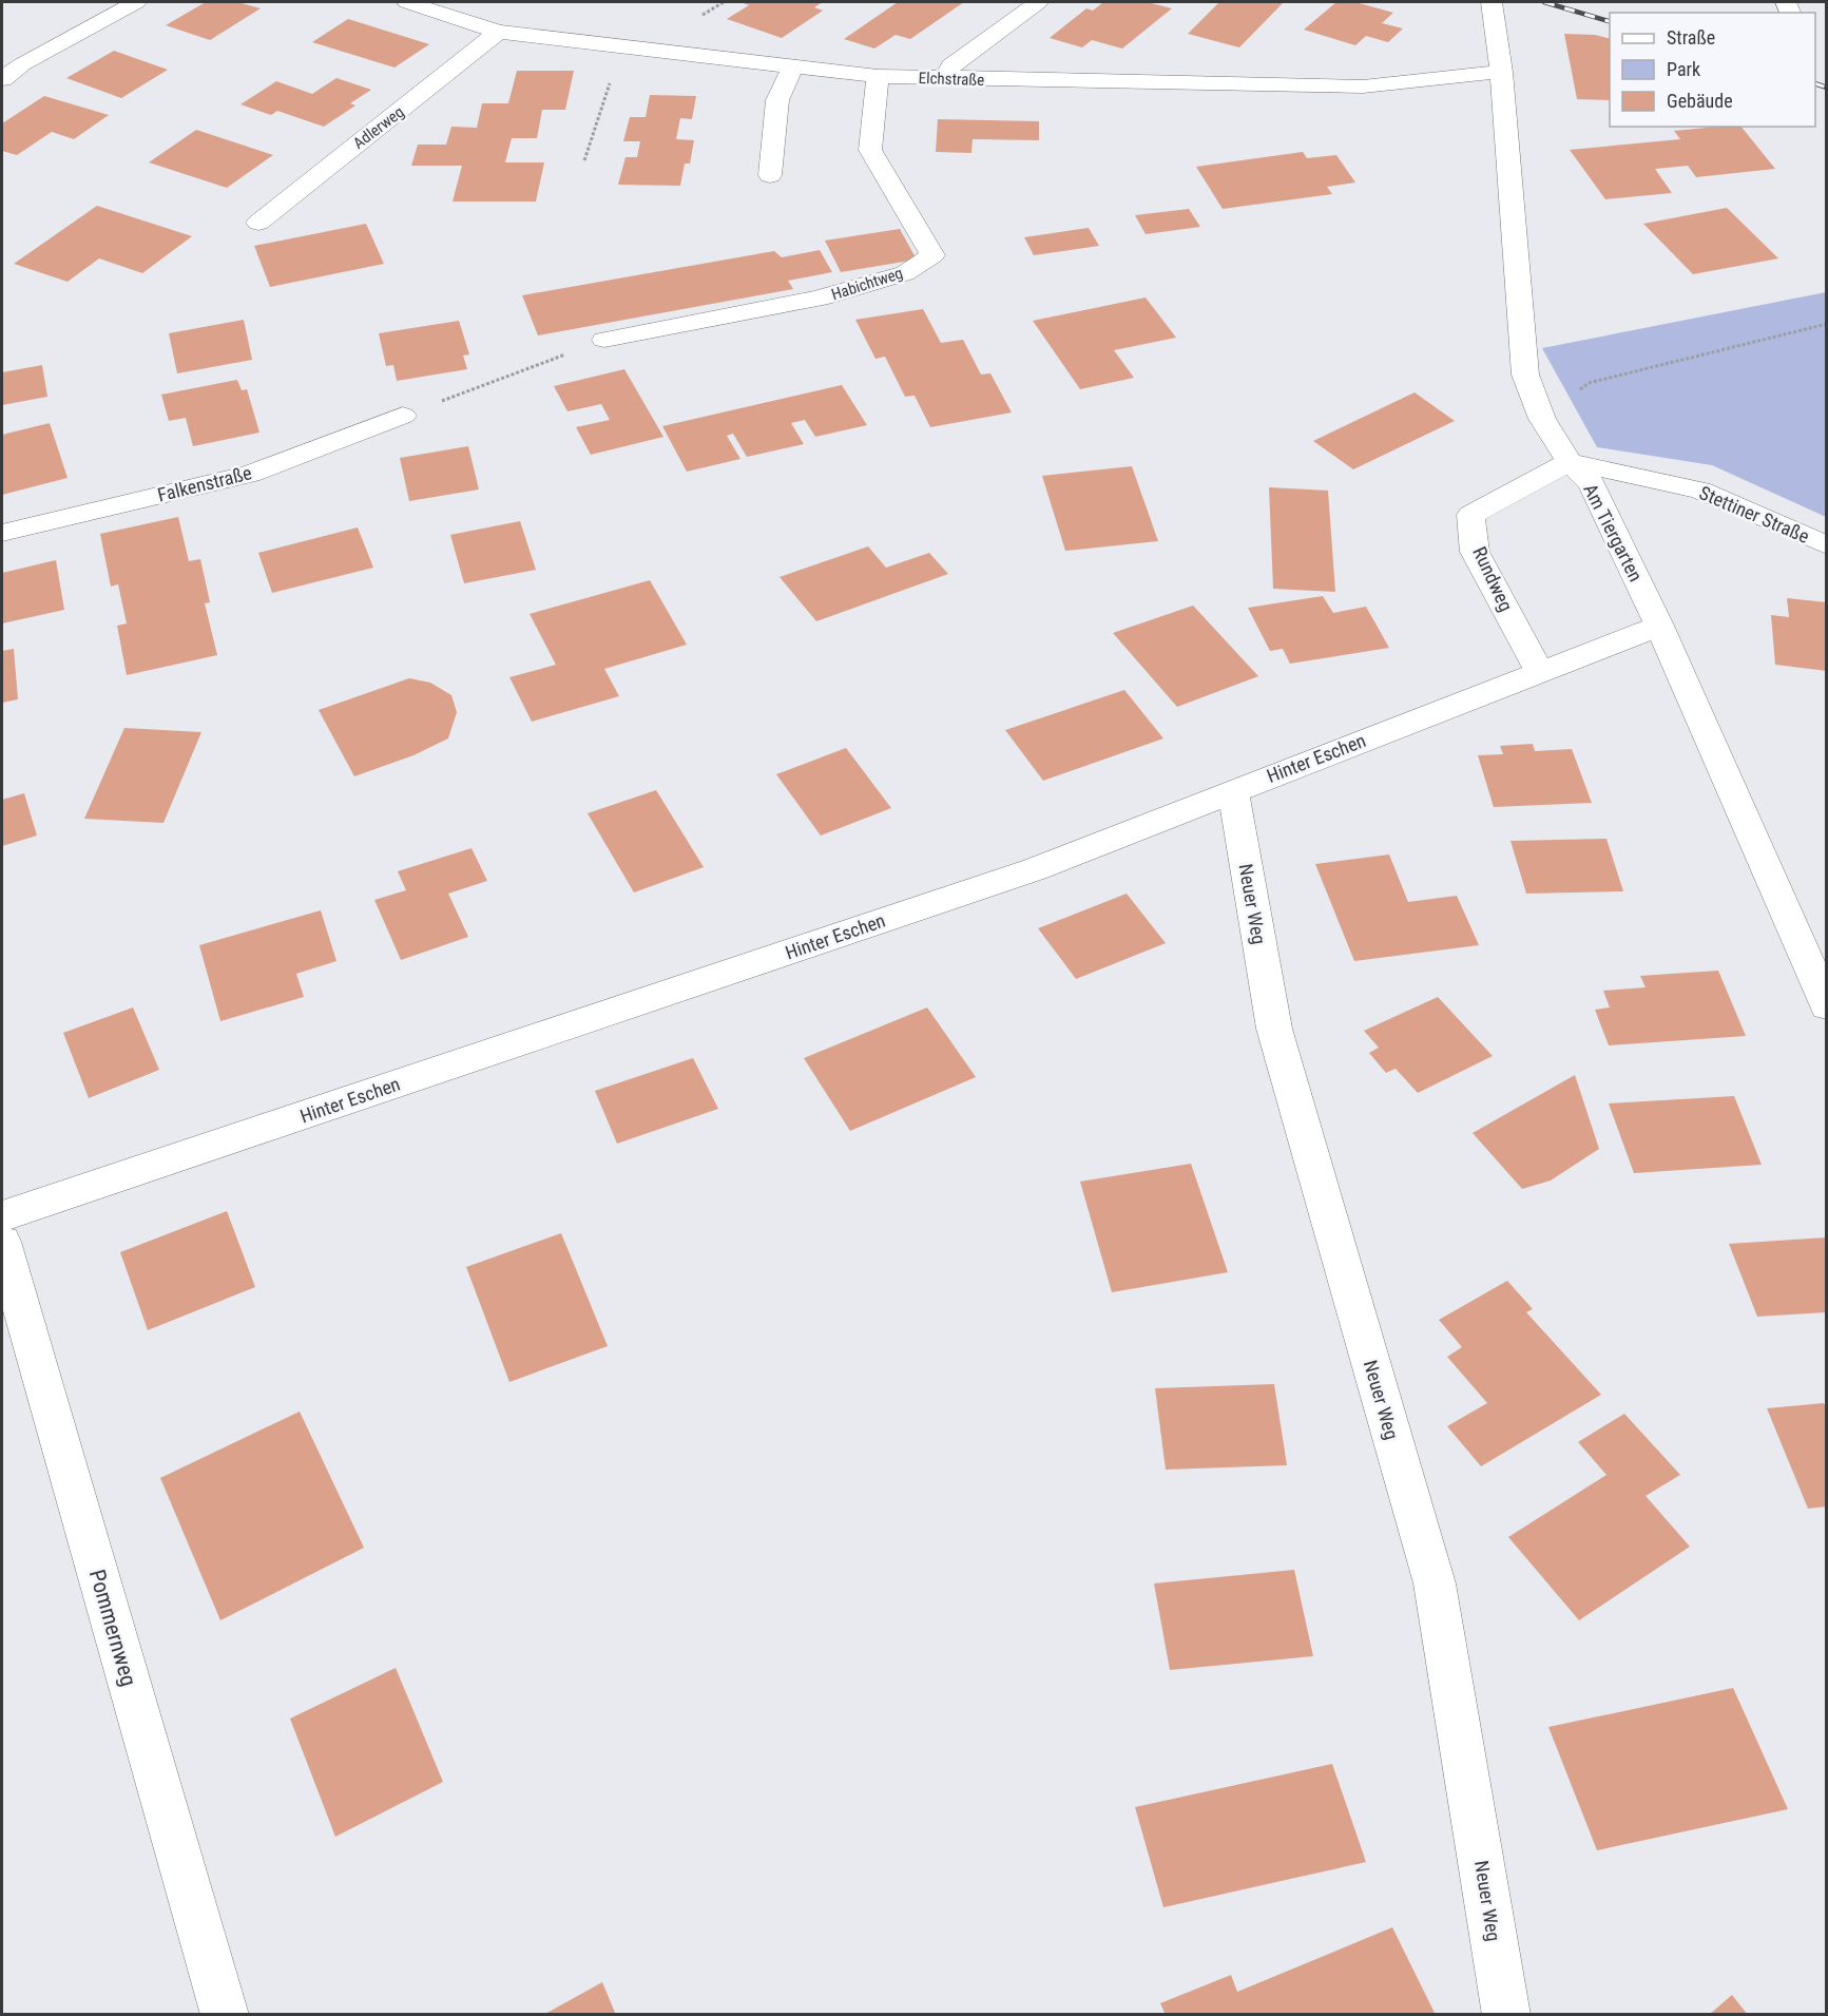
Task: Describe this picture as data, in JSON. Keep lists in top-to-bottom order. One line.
{"streets":{"street":["Elchstraße","Adlerweg","Habichtweg","Falkenstraße","Stettiner Straße","Am Tiergarten","Rundweg","Hinter Eschen","Neuer Weg","Pommernweg"]},"crossings":[["Elchstraße","Adlerweg"],["Elchstraße","Habichtweg"],["Elchstraße","Am Tiergarten"],["Stettiner Straße","Am Tiergarten"],["Stettiner Straße","Rundweg"],["Am Tiergarten","Rundweg"],["Am Tiergarten","Hinter Eschen"],["Rundweg","Hinter Eschen"],["Hinter Eschen","Neuer Weg"]],"legend":["Straße","Park","Gebäude"]}
